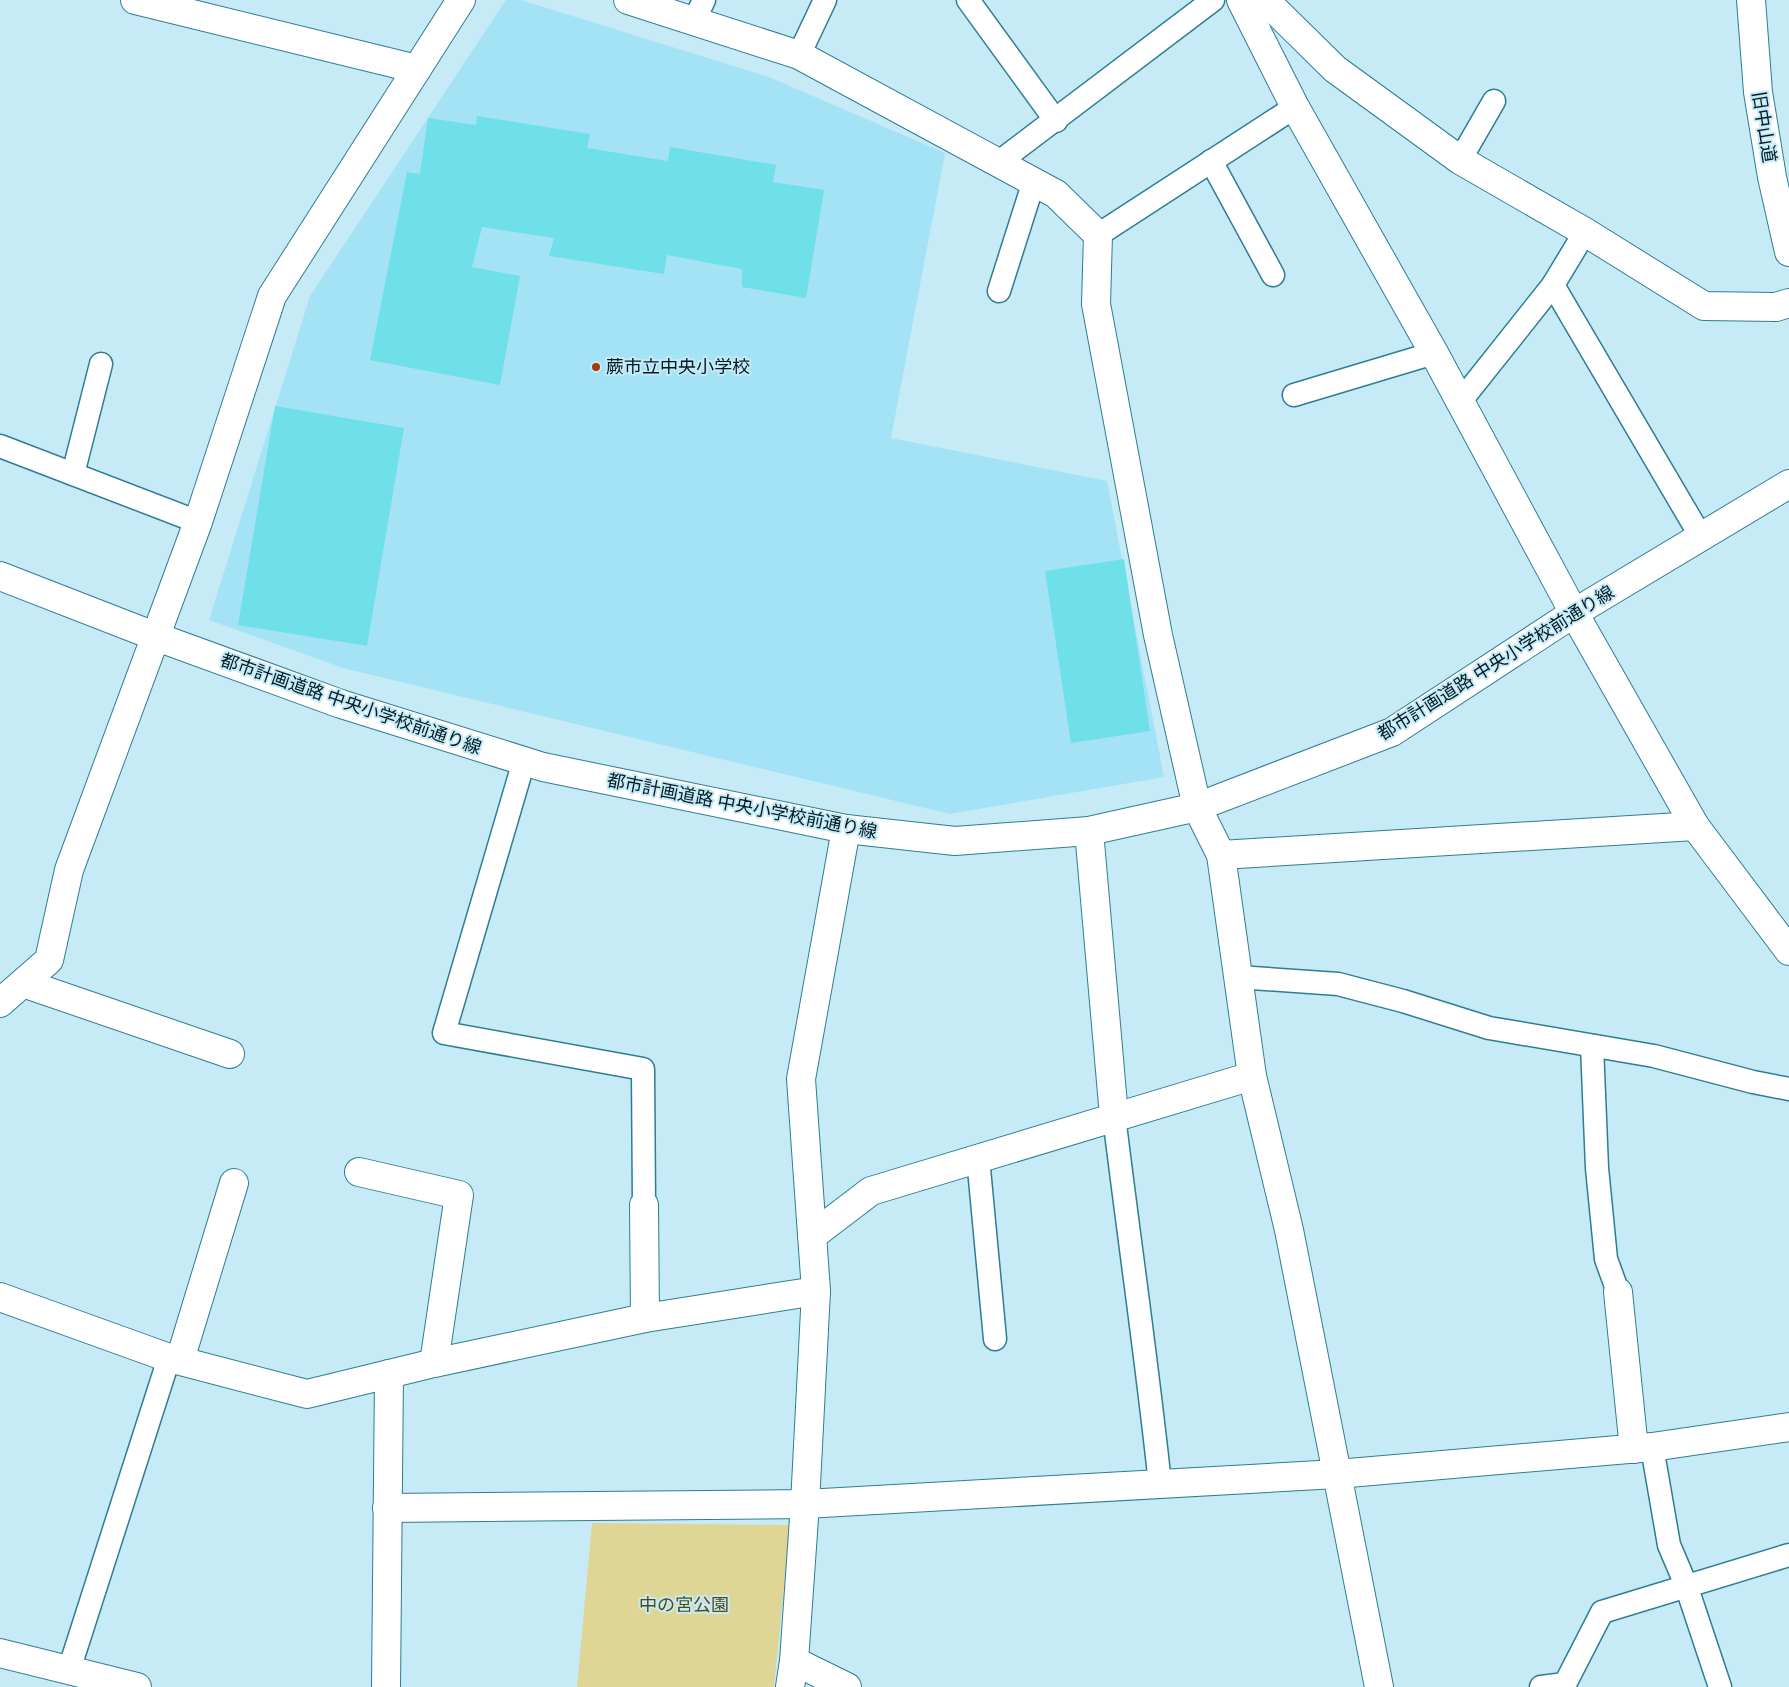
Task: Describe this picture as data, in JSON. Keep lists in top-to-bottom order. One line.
{"streets":{"street":["旧中山道","都市計画道路 中央小学校前通り線"]},"parks":["中の宮公園"],"places":["蕨市立中央小学校"]}
